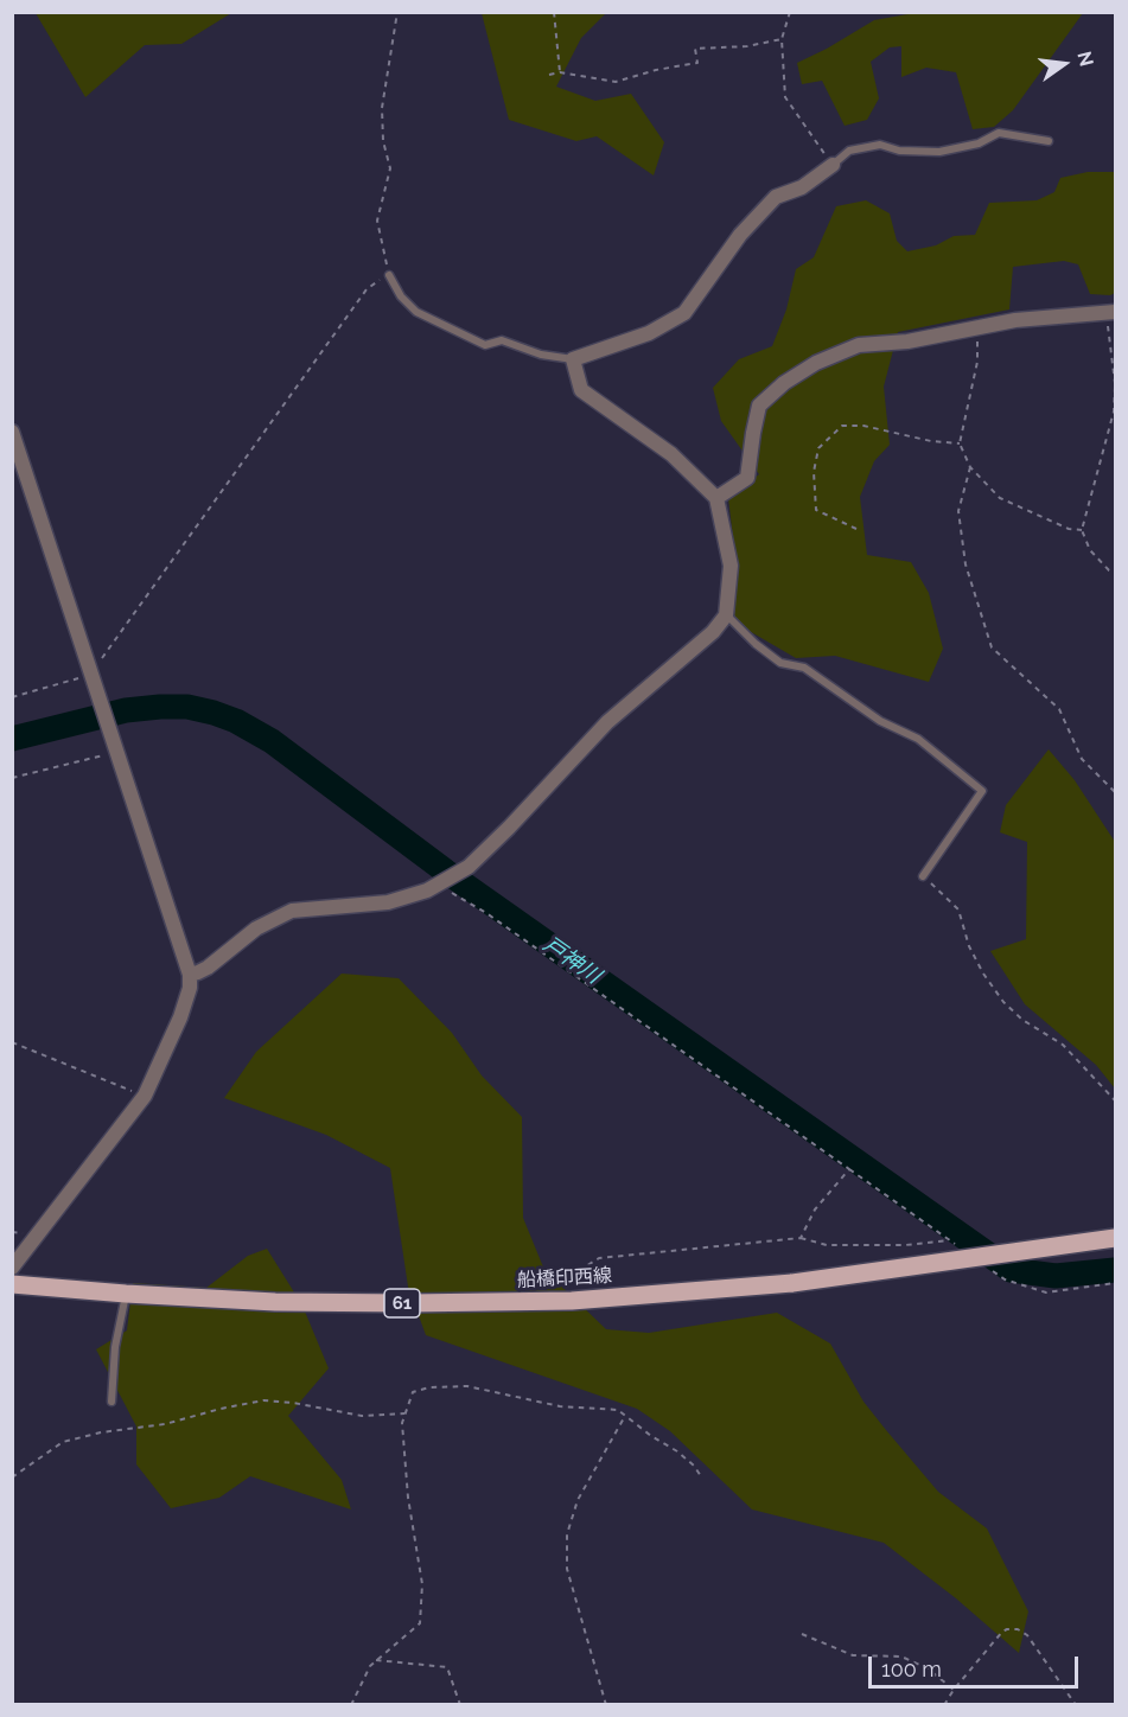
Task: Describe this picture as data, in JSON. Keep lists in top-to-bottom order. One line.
{"streets":{"main road":["船橋印西線","61"]},"water":["戸神川"],"scale_bar":"100 m","north":"right"}
